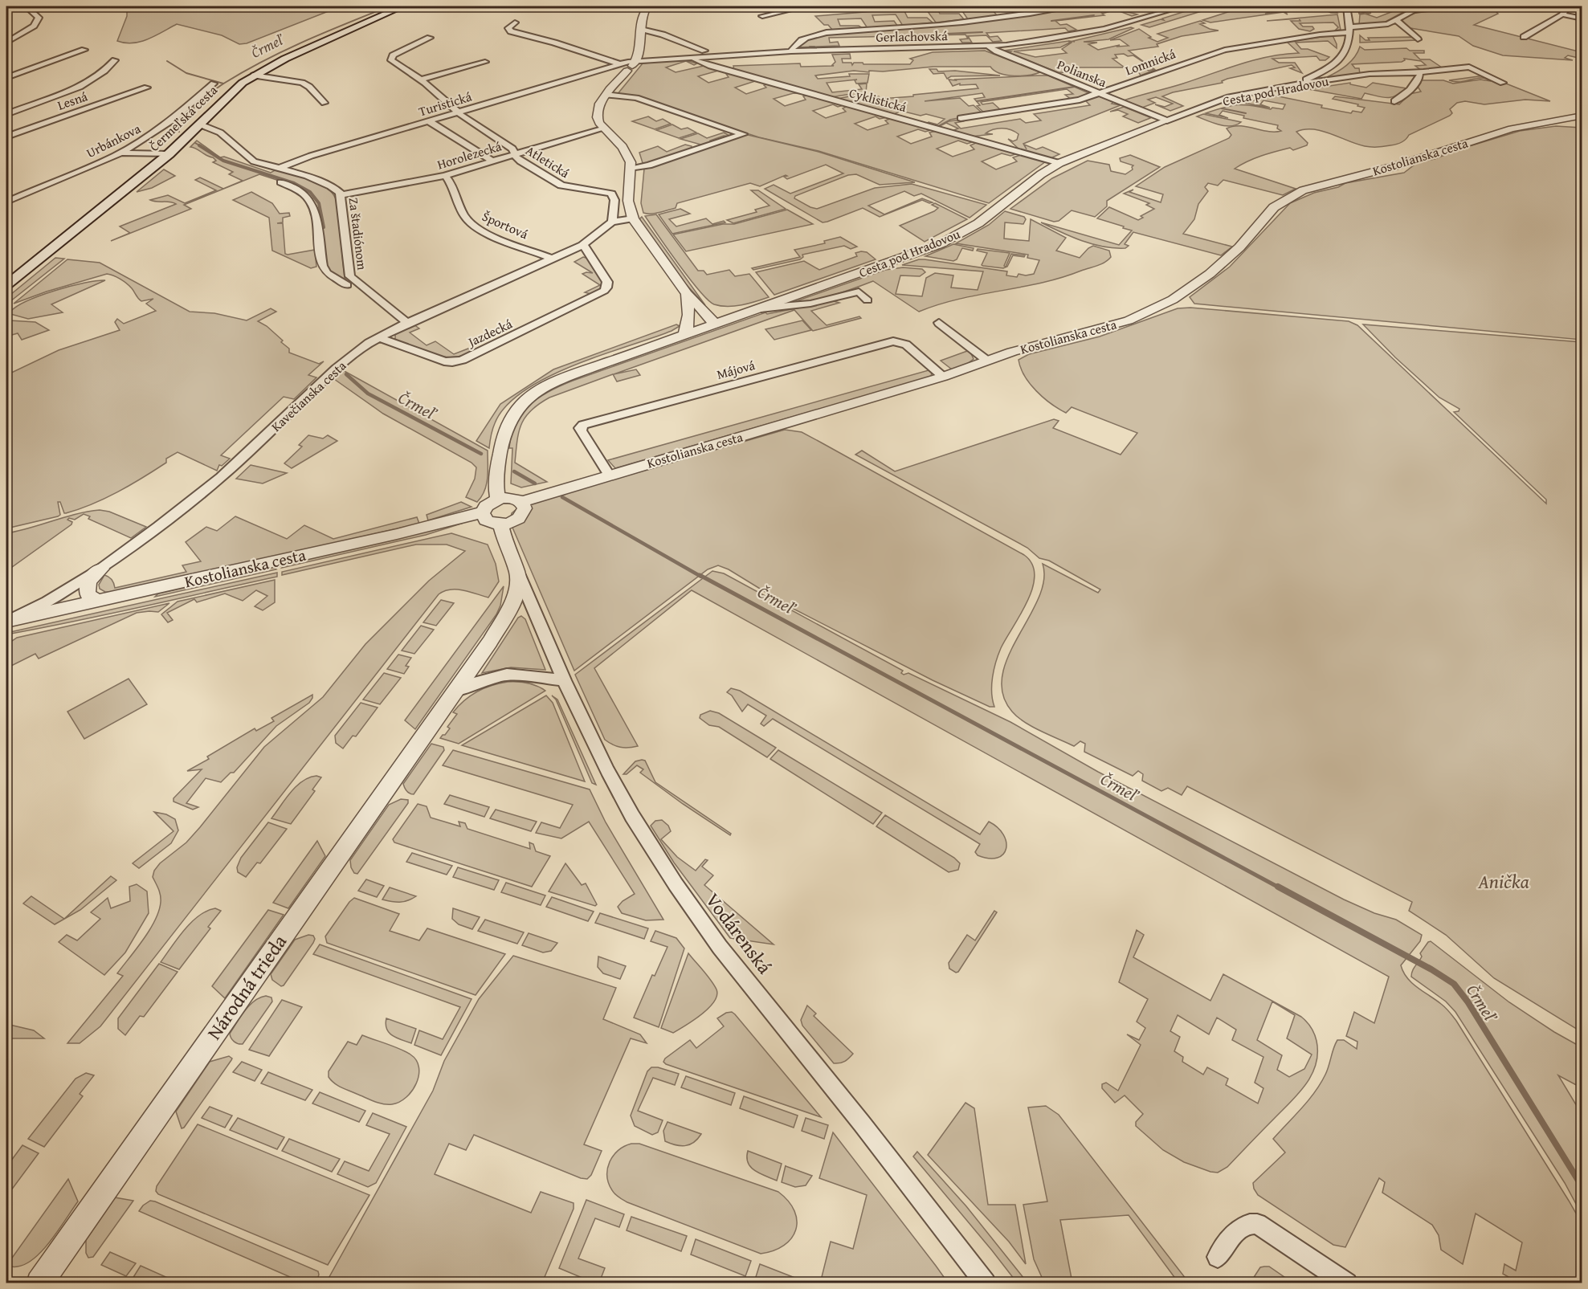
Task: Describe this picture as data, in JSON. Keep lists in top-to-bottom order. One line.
{"streets":{"main road":["Čermeľská cesta"],"street":["Gerlachovská","Lomnická","Polianska","Cesta pod Hradovou","Cyklistická","Lesná","Turistická","Urbánkova","Horolezecká","Kostolianska cesta","Atletická","Športová","Za štadiónom","Jazdecká","Májová","Kavečianska cesta","Vodárenská","Národná trieda"]},"crossings":[["Gerlachovská","Polianska"],["Gerlachovská","Cyklistická"],["Gerlachovská","Turistická"],["Lomnická","Polianska"],["Polianska","Cesta pod Hradovou"],["Cesta pod Hradovou","Cyklistická"],["Cesta pod Hradovou","Kostolianska cesta"],["Cesta pod Hradovou","Národná trieda"],["Turistická","Atletická"],["Turistická","Za štadiónom"],["Čermeľská cesta","Za štadiónom"],["Horolezecká","Atletická"],["Horolezecká","Športová"],["Horolezecká","Za štadiónom"],["Kostolianska cesta","Májová"],["Kostolianska cesta","Kavečianska cesta"],["Kostolianska cesta","Národná trieda"],["Atletická","Kavečianska cesta"],["Športová","Kavečianska cesta"],["Za štadiónom","Kavečianska cesta"],["Jazdecká","Kavečianska cesta"],["Vodárenská","Národná trieda"]],"water":["Črmeľ"],"parks":["Anička"]}
